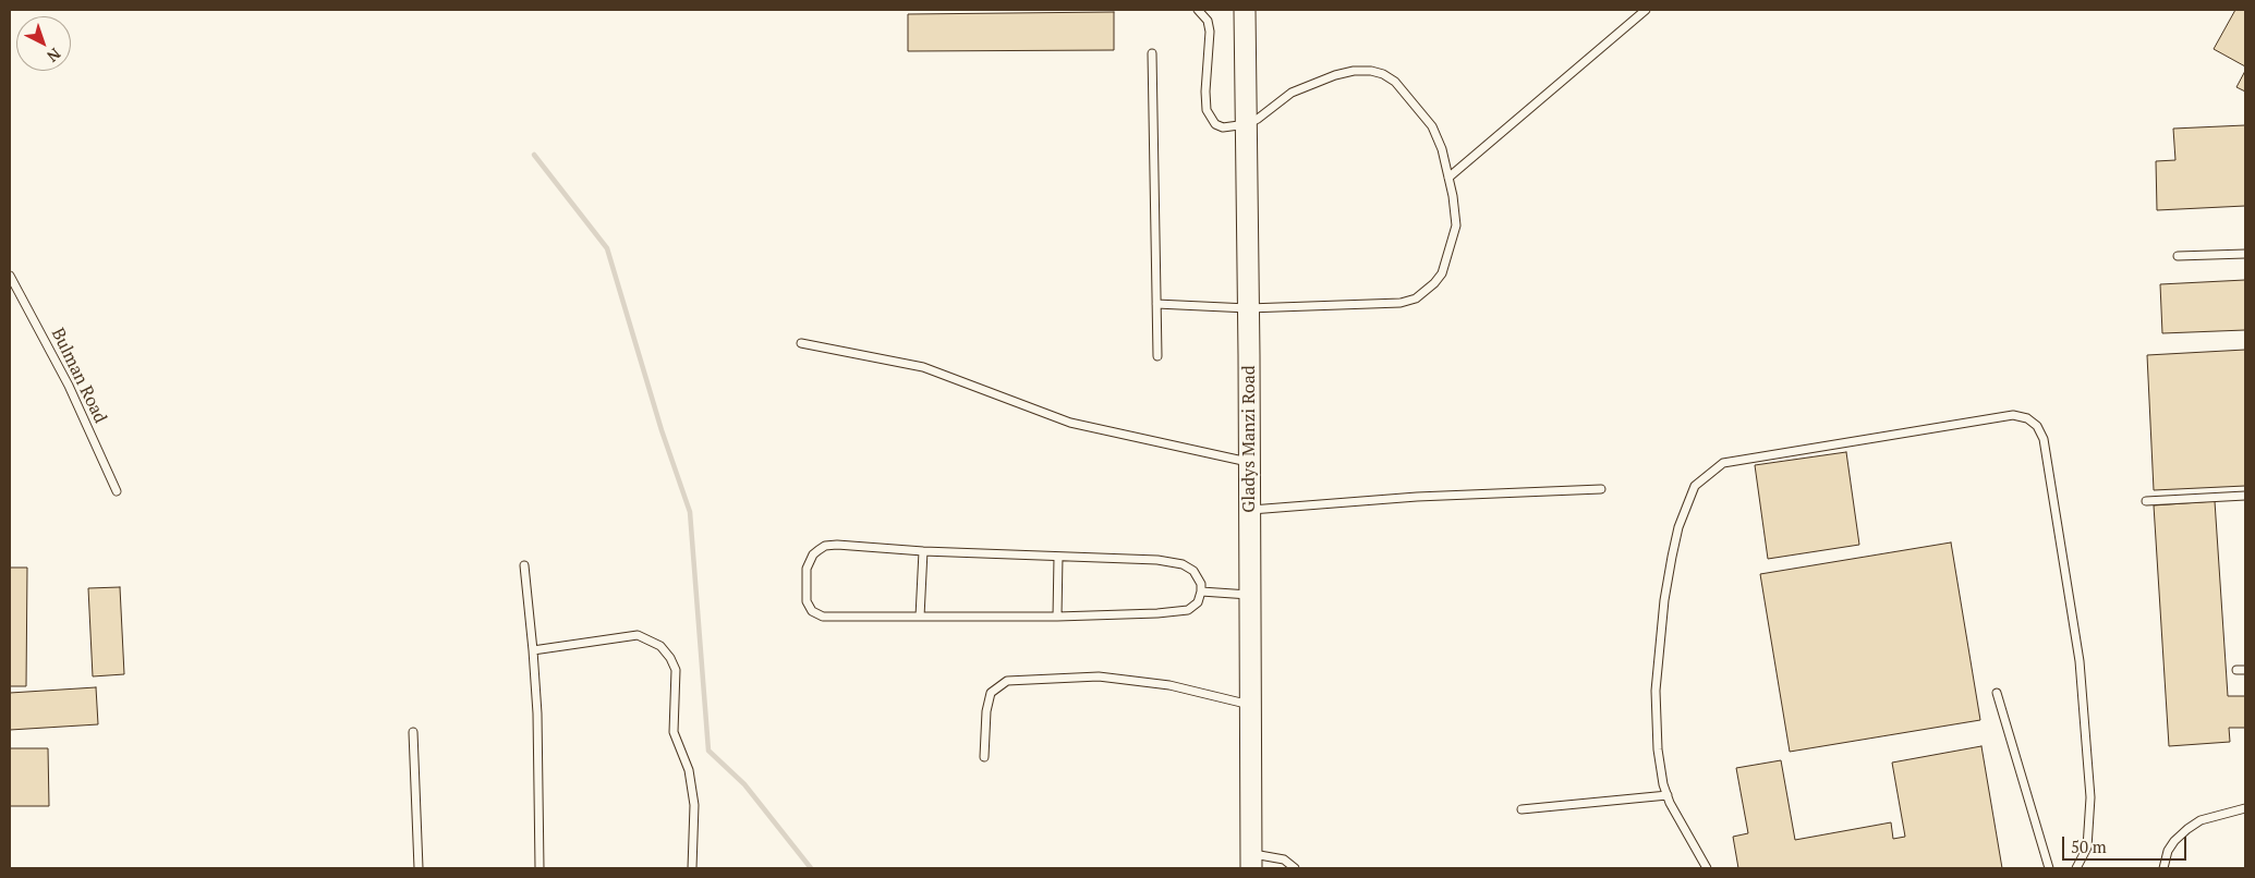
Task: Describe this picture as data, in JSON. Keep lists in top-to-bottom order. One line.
{"streets":{"main road":["Gladys Manzi Road"],"lane":["Bulman Road"]},"scale_bar":"50 m","north":"bottom right"}
